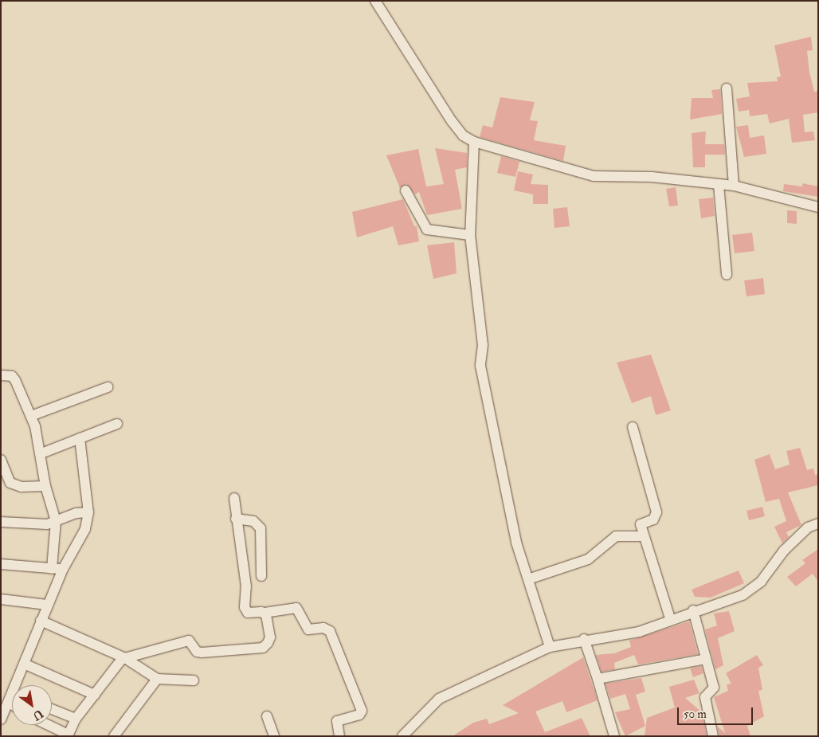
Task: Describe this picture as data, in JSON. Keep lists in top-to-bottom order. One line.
{"scale_bar":"50 m","north":"bottom right"}
